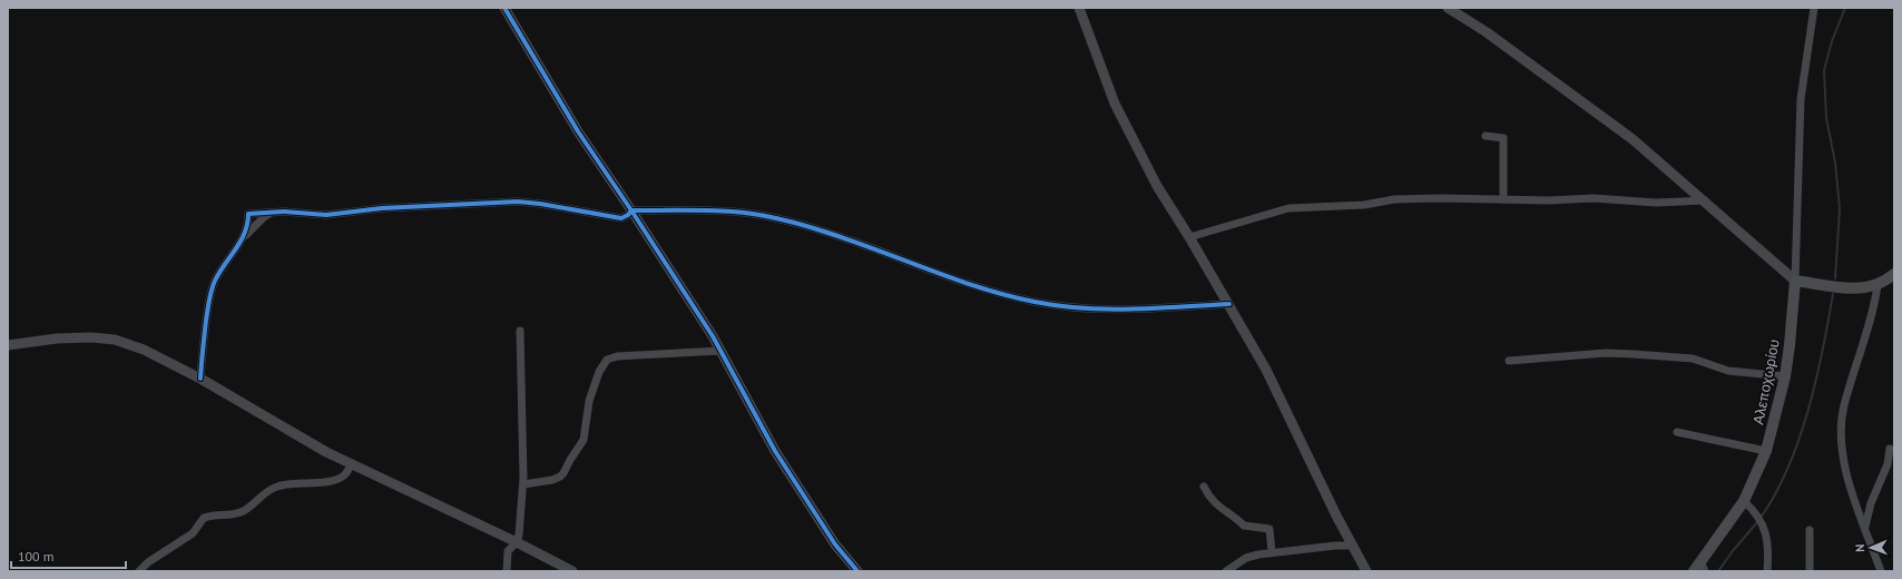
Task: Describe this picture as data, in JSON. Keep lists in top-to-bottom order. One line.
{"streets":{"main road":["Αλεποχωρίου"]},"scale_bar":"100 m","north":"left"}
